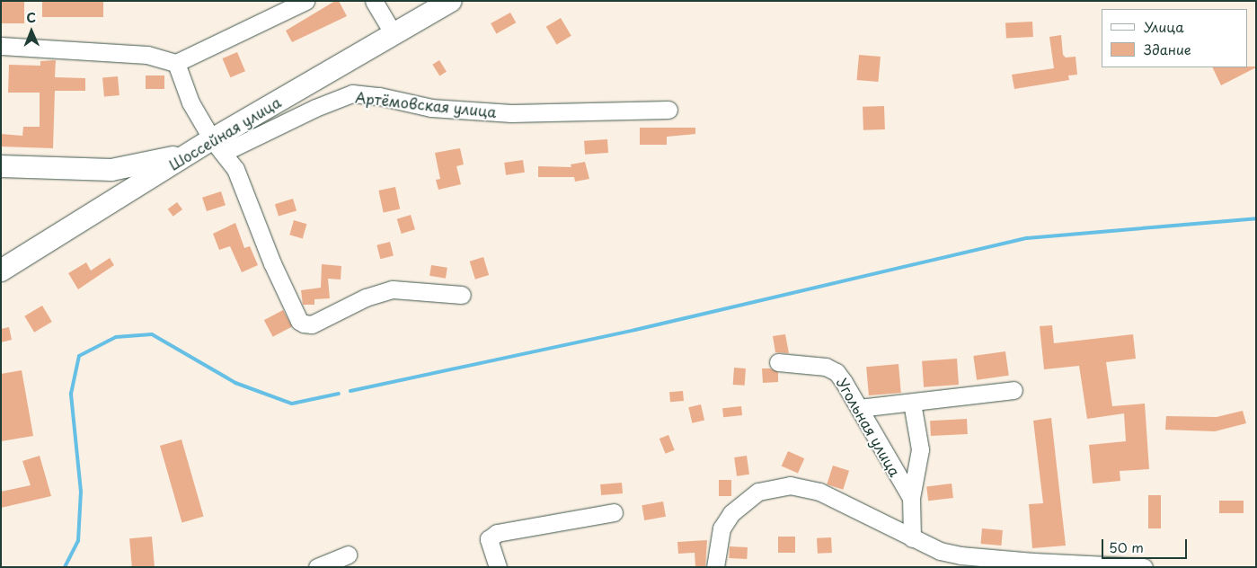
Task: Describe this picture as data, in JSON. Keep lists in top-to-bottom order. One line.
{"streets":{"main road":["Шоссейная улица"],"street":["Артёмовская улица","Угольная улица"]},"crossings":[["Артёмовская улица","Шоссейная улица"]],"legend":["Улица","Здание"],"scale_bar":"50 m","north":"top"}
